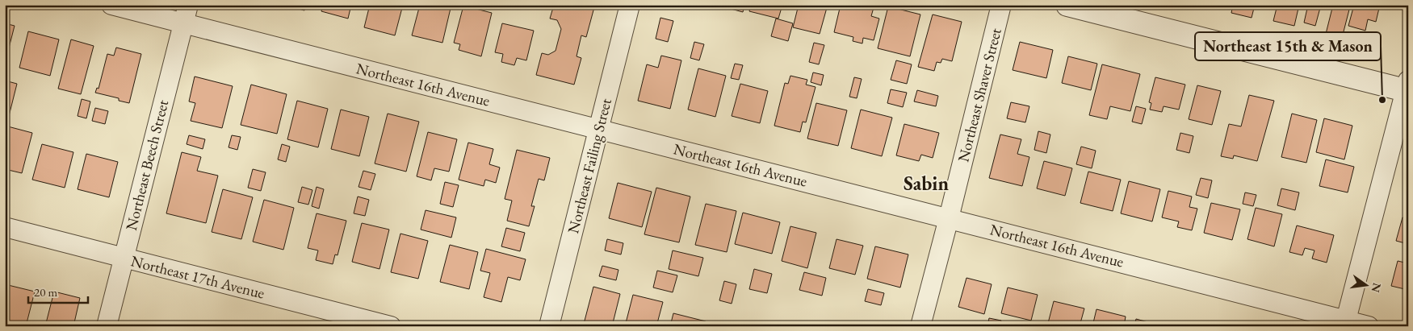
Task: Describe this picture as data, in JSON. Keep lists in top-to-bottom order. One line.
{"streets":{"street":["Northeast 16th Avenue","Northeast Shaver Street","Northeast Beech Street","Northeast Failing Street","Northeast 17th Avenue"]},"crossings":[["Northeast 16th Avenue","Northeast Shaver Street"],["Northeast 16th Avenue","Northeast Beech Street"],["Northeast 16th Avenue","Northeast Failing Street"],["Northeast Beech Street","Northeast 17th Avenue"]],"districts":["Sabin"],"places":["Northeast 15th & Mason"],"scale_bar":"20 m","north":"right"}
